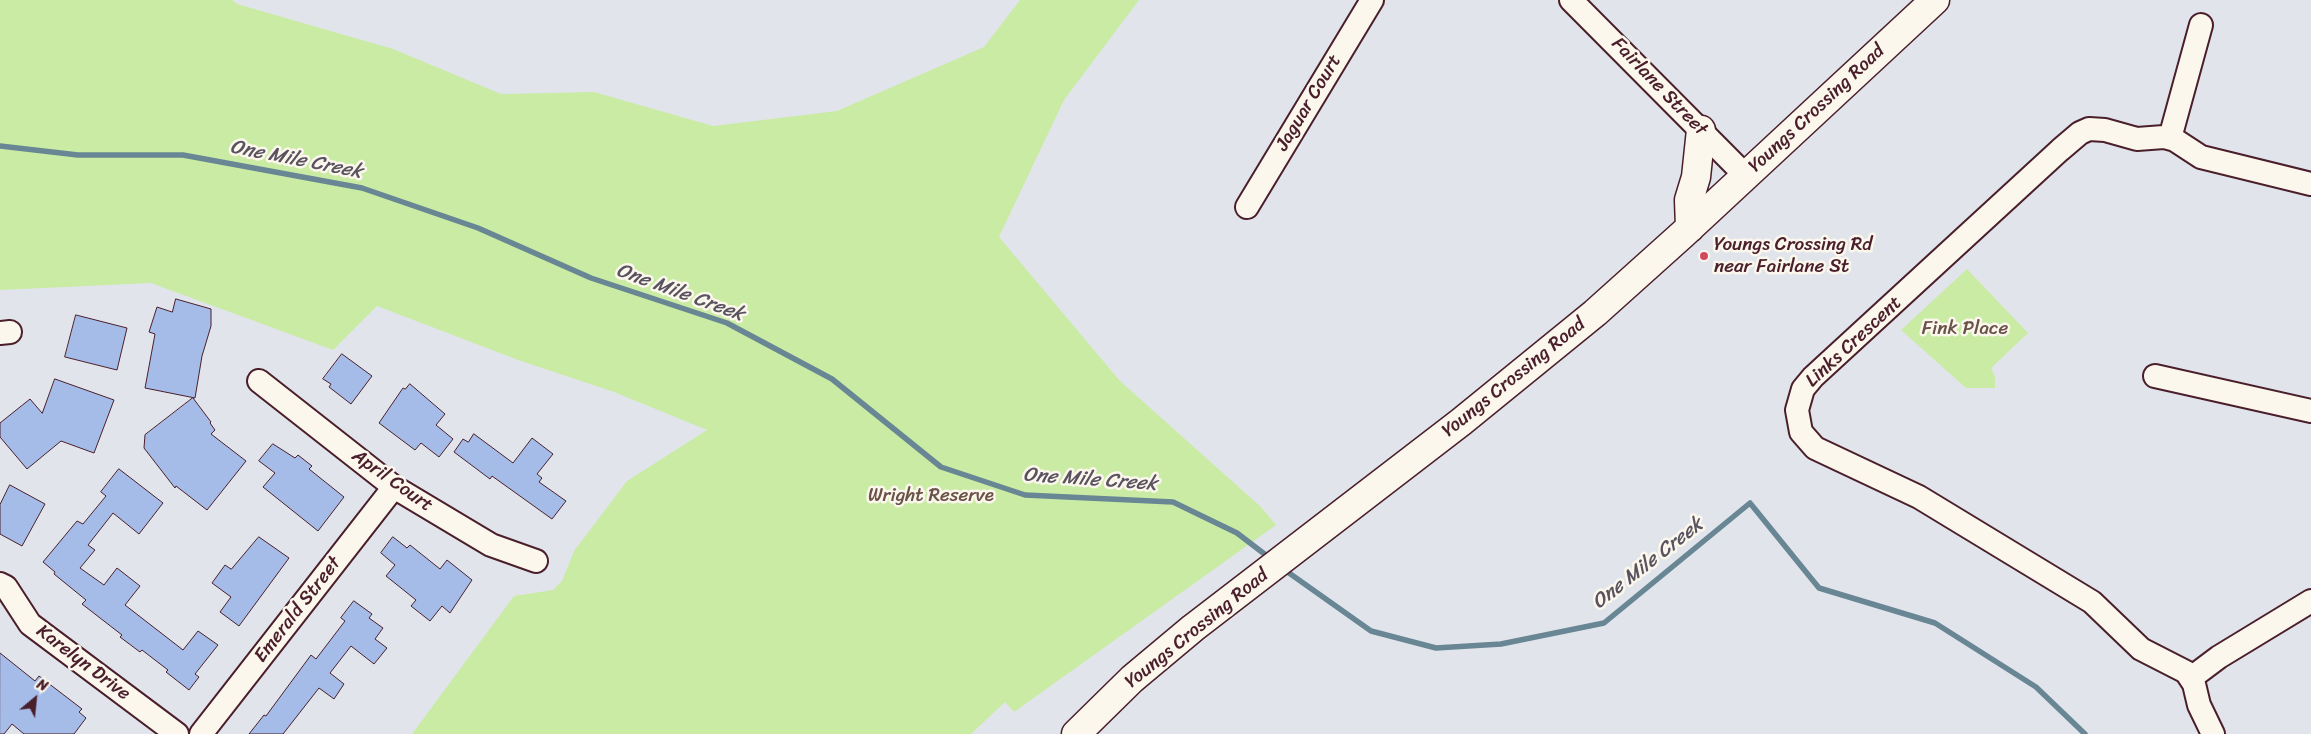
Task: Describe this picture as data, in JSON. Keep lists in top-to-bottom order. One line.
{"streets":{"main road":["Youngs Crossing Road"],"street":["Fairlane Street","Jaguar Court","Links Crescent","April Court","Emerald Street","Karelyn Drive"]},"crossings":[["Fairlane Street","Youngs Crossing Road"],["April Court","Emerald Street"]],"water":["One Mile Creek"],"parks":["Fink Place","Wright Reserve"],"places":["Youngs Crossing Rd near Fairlane St"],"north":"top right"}
